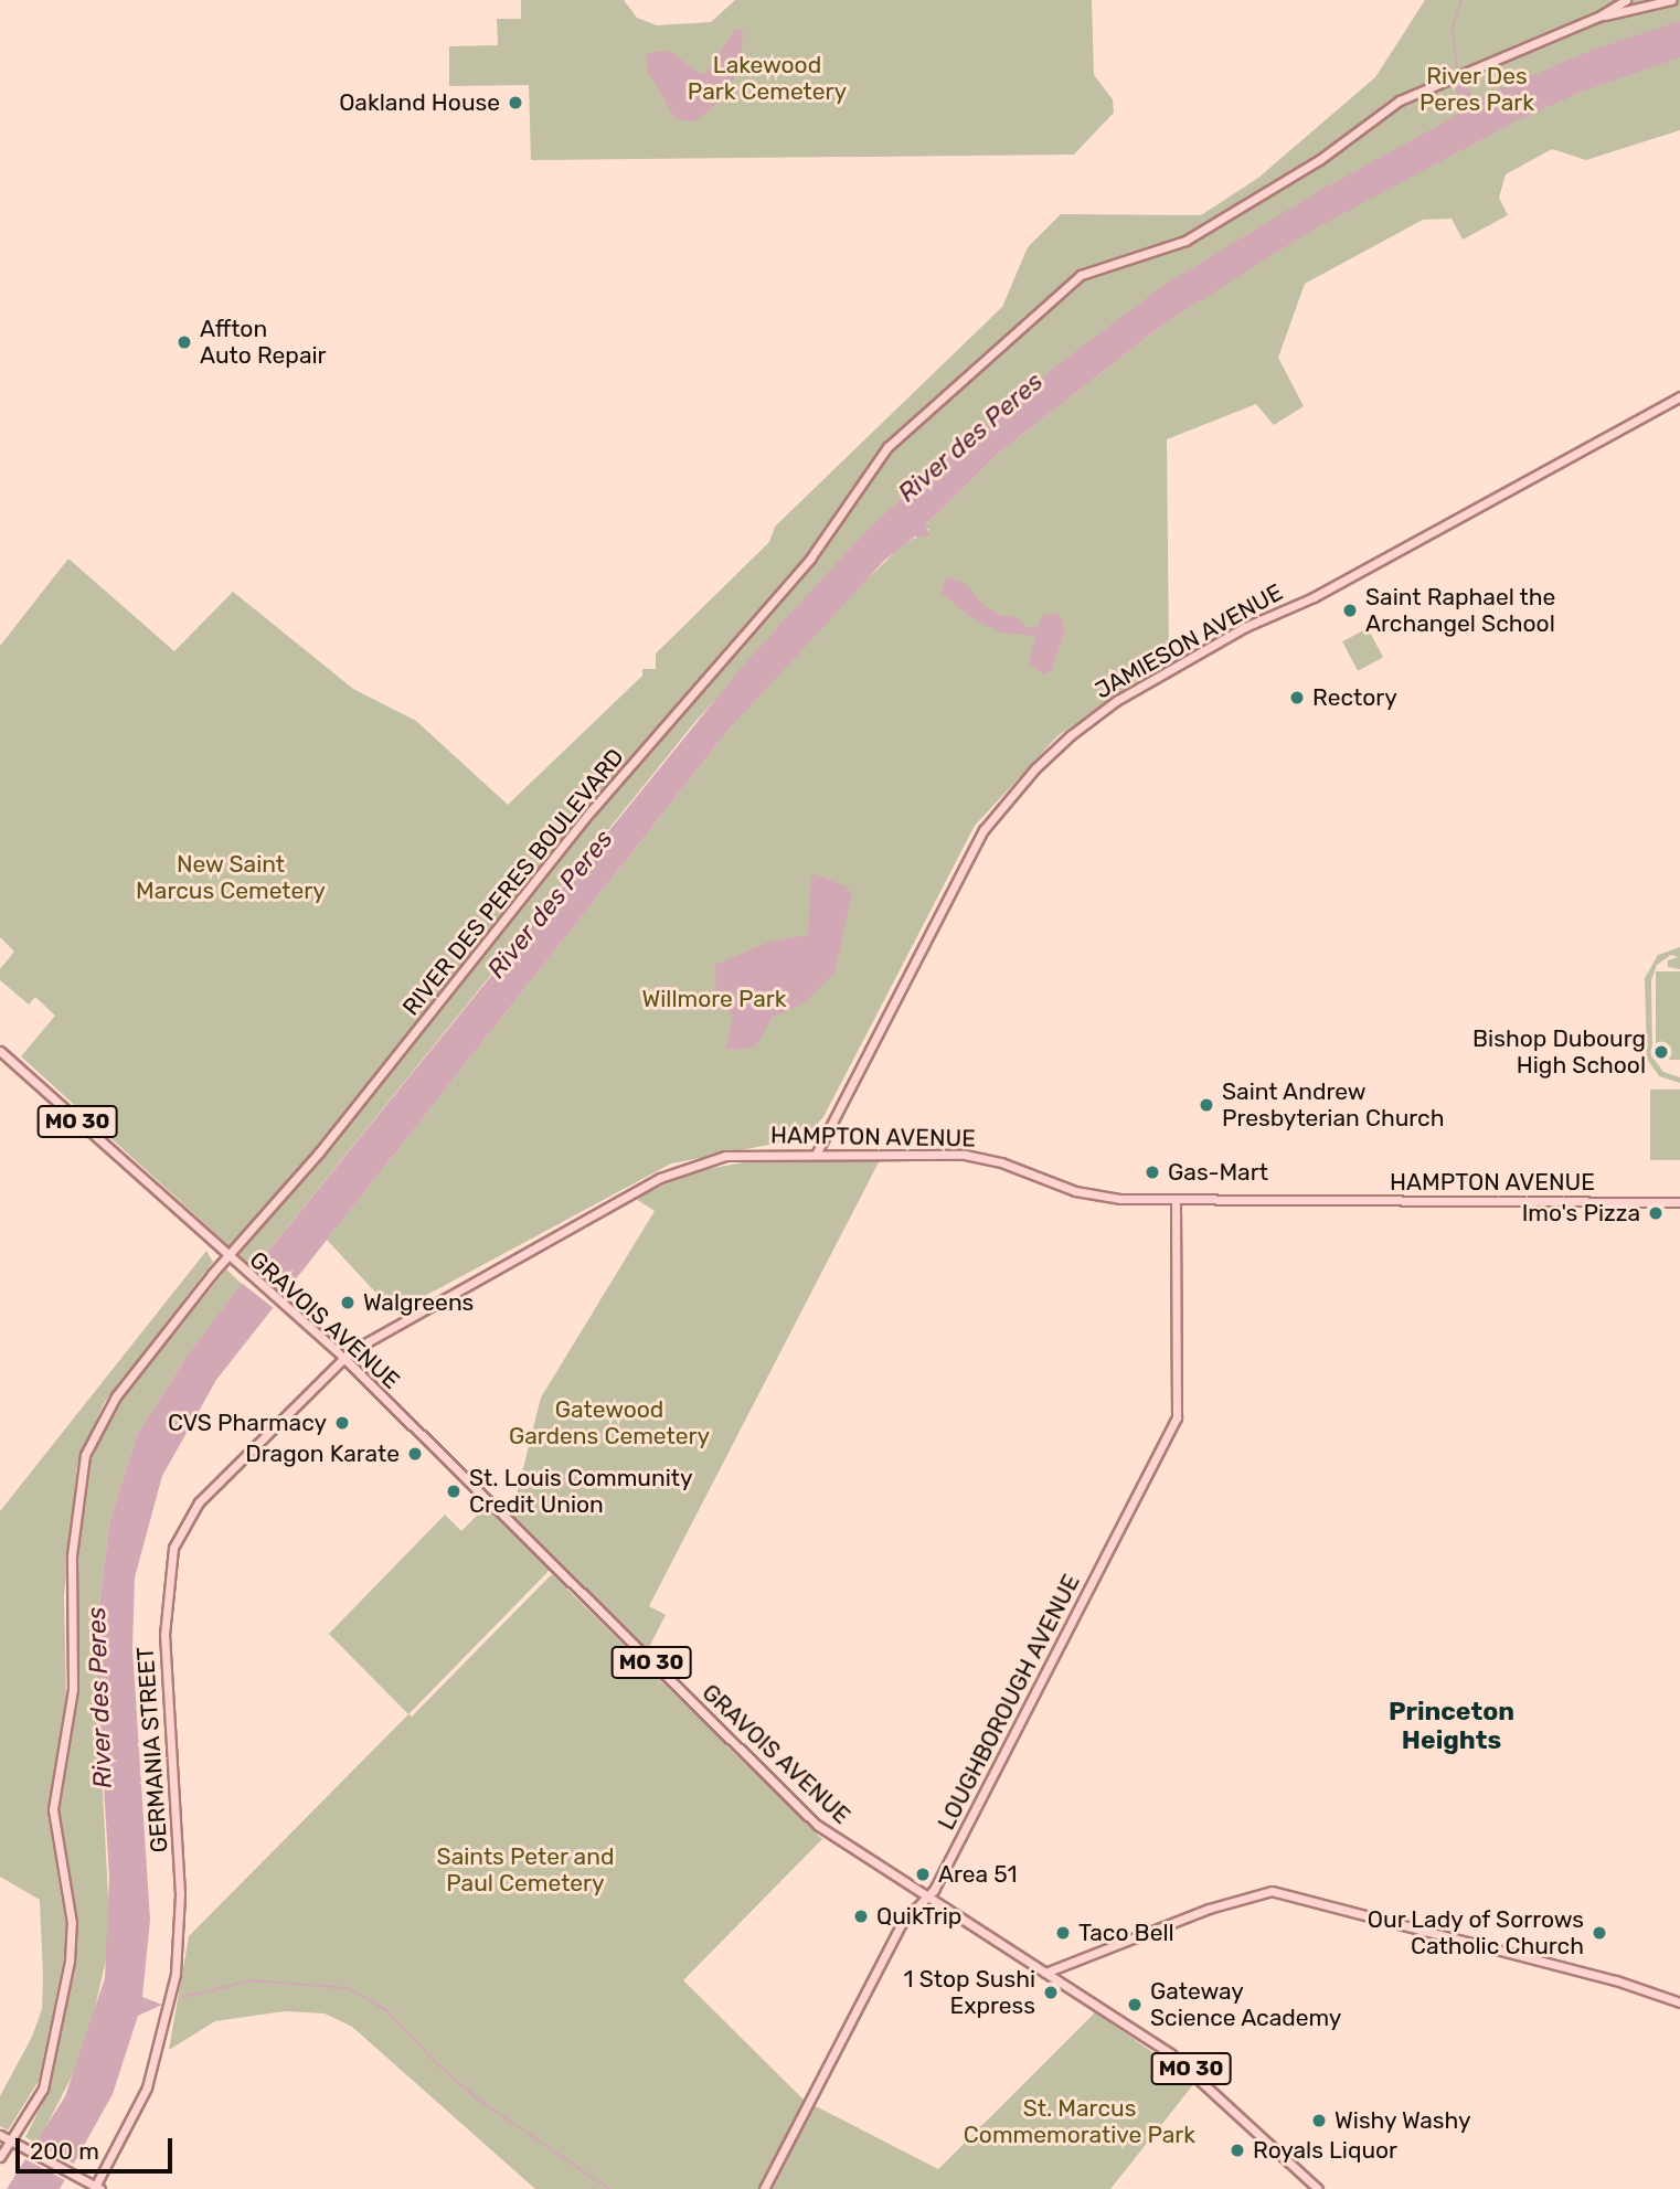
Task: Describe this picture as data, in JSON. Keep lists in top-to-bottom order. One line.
{"streets":{"main road":["JAMIESON AVENUE","RIVER DES PERES BOULEVARD","MO 30","HAMPTON AVENUE","GRAVOIS AVENUE","LOUGHBOROUGH AVENUE","GERMANIA STREET"]},"crossings":[["JAMIESON AVENUE","HAMPTON AVENUE"],["RIVER DES PERES BOULEVARD","GRAVOIS AVENUE"],["HAMPTON AVENUE","GRAVOIS AVENUE"],["HAMPTON AVENUE","LOUGHBOROUGH AVENUE"],["HAMPTON AVENUE","GERMANIA STREET"],["GRAVOIS AVENUE","LOUGHBOROUGH AVENUE"],["GRAVOIS AVENUE","GERMANIA STREET"]],"districts":["Princeton Heights"],"water":["River des Peres"],"parks":["Lakewood Park Cemetery","River Des Peres Park","New Saint Marcus Cemetery","Willmore Park","Gatewood Gardens Cemetery","Saints Peter and Paul Cemetery","St. Marcus Commemorative Park"],"places":["Oakland House","Affton Auto Repair","Saint Raphael the Archangel School","Rectory","Bishop Dubourg High School","Saint Andrew Presbyterian Church","Gas-Mart","Imo's Pizza","Walgreens","CVS Pharmacy","Dragon Karate","St. Louis Community Credit Union","Area 51","QuikTrip","Taco Bell","Our Lady of Sorrows Catholic Church","1 Stop Sushi Express","Gateway Science Academy","Wishy Washy","Royals Liquor"],"scale_bar":"200 m"}
